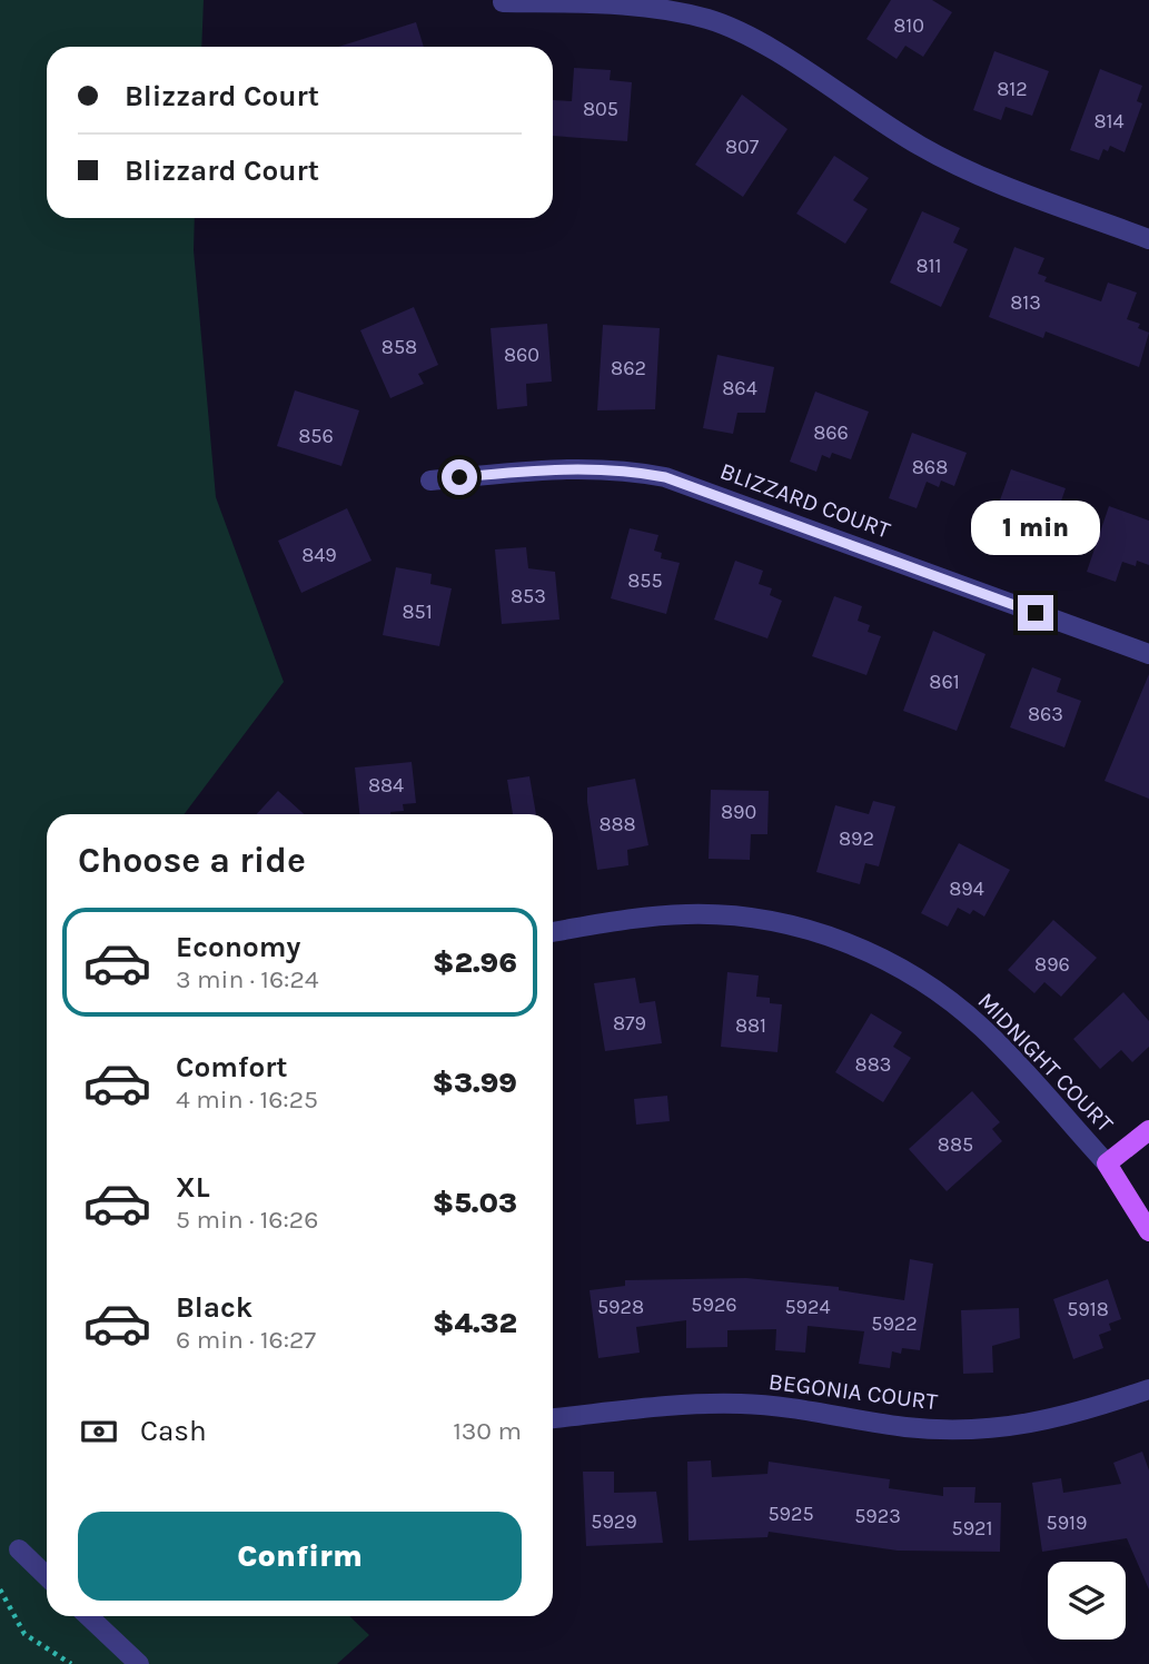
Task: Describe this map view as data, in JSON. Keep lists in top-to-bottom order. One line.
{"streets":{"street":["BLIZZARD COURT","MIDNIGHT COURT","BEGONIA COURT"]},"house_numbers":["810","812","805","814","807","811","813","858","860","862","864","866","856","868","849","855","853","851","861","863","884","890","888","892","894","896","879","881","883","885","5926","5928","5924","5918","5922","5925","5923","5929","5919","5921"],"page":{"banner":["Blizzard Court","Blizzard Court"],"bubble":"1 min","heading":"Choose a ride","list":[{"name":"Economy","note":"3 min · 16:24","value":"$2.96"},{"name":"Comfort","note":"4 min · 16:25","value":"$3.99"},{"name":"XL","note":"5 min · 16:26","value":"$5.03"},{"name":"Black","note":"6 min · 16:27","value":"$4.32"}],"pay":["Cash","130 m"],"buttons":"Confirm"}}
